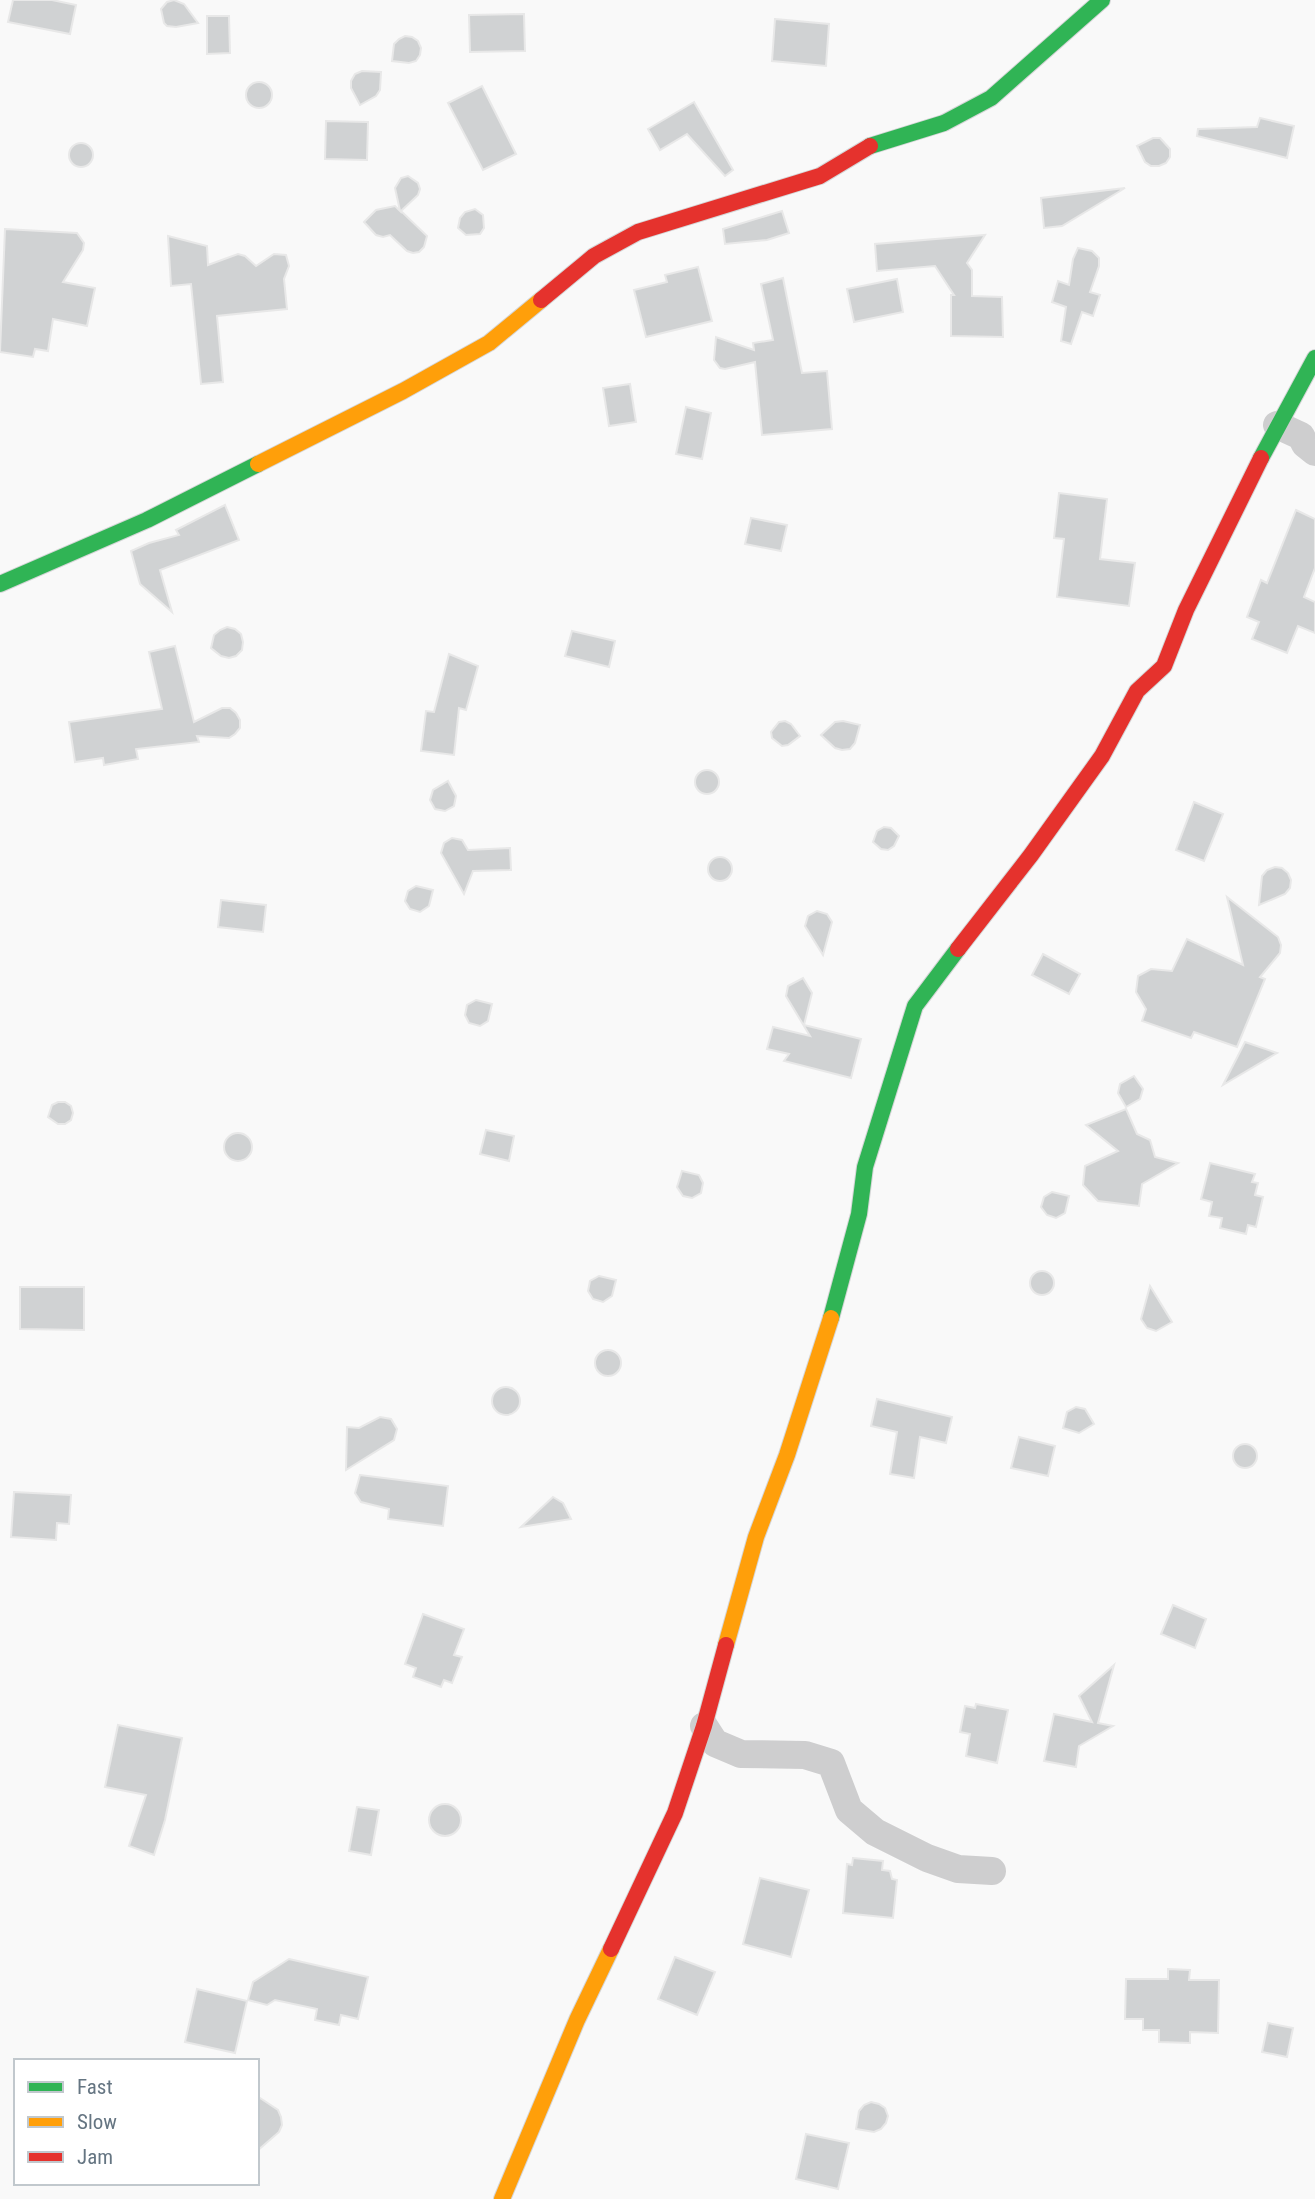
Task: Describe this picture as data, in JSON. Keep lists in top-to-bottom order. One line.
{"legend":["Fast","Slow","Jam"]}
